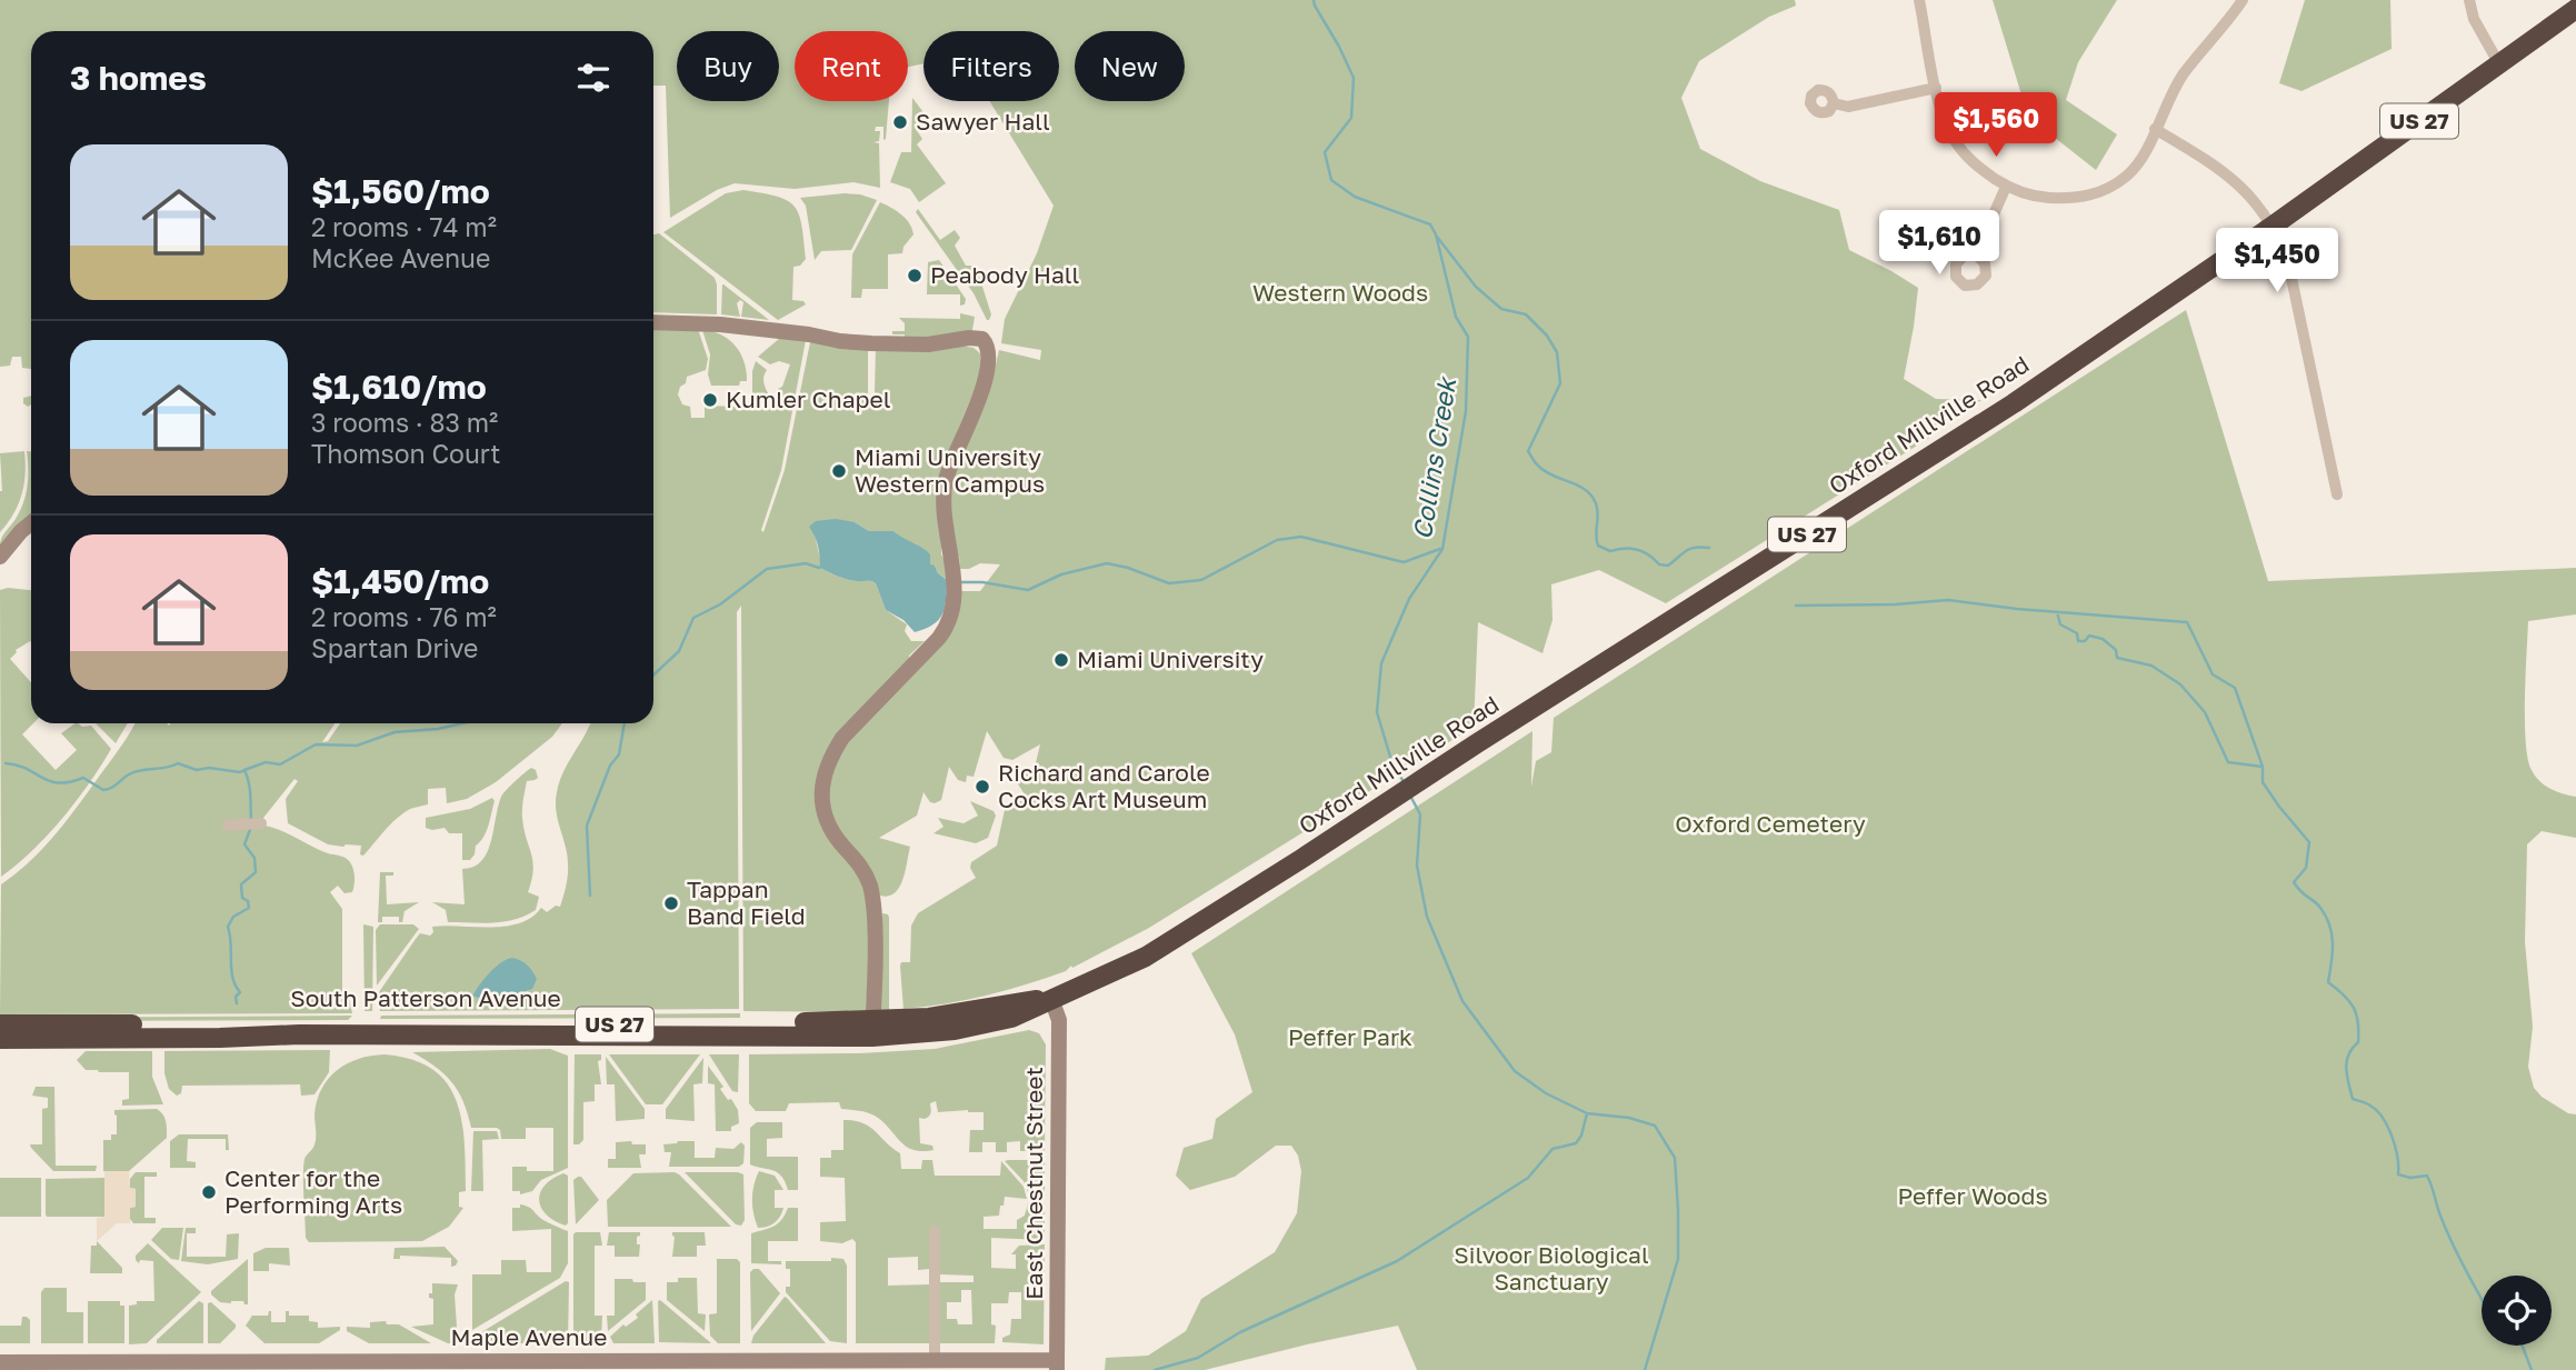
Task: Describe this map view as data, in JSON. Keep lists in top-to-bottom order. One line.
{"streets":{"highway":["US 27","Oxford Millville Road","South Patterson Avenue"],"street":["East Chestnut Street","Maple Avenue"]},"crossings":[["Oxford Millville Road","South Patterson Avenue"],["Oxford Millville Road","East Chestnut Street"],["South Patterson Avenue","East Chestnut Street"],["East Chestnut Street","Maple Avenue"]],"water":["Collins Creek"],"parks":["Western Woods","Oxford Cemetery","Peffer Park","Peffer Woods","Silvoor Biological Sanctuary"],"places":["Sawyer Hall","Peabody Hall","Kumler Chapel","Miami University Western Campus","Miami University","Richard and Carole Cocks Art Museum","Tappan Band Field","Center for the Performing Arts"],"page":{"chip":["Buy","Rent","Filters","New"],"heading":"3 homes","price":["$1,560","$1,610","$1,450"],"list":[{"name":"$1,560/mo","note":"2 rooms · 74 m² · McKee Avenue"},{"name":"$1,610/mo","note":"3 rooms · 83 m² · Thomson Court"},{"name":"$1,450/mo","note":"2 rooms · 76 m² · Spartan Drive"}]}}
